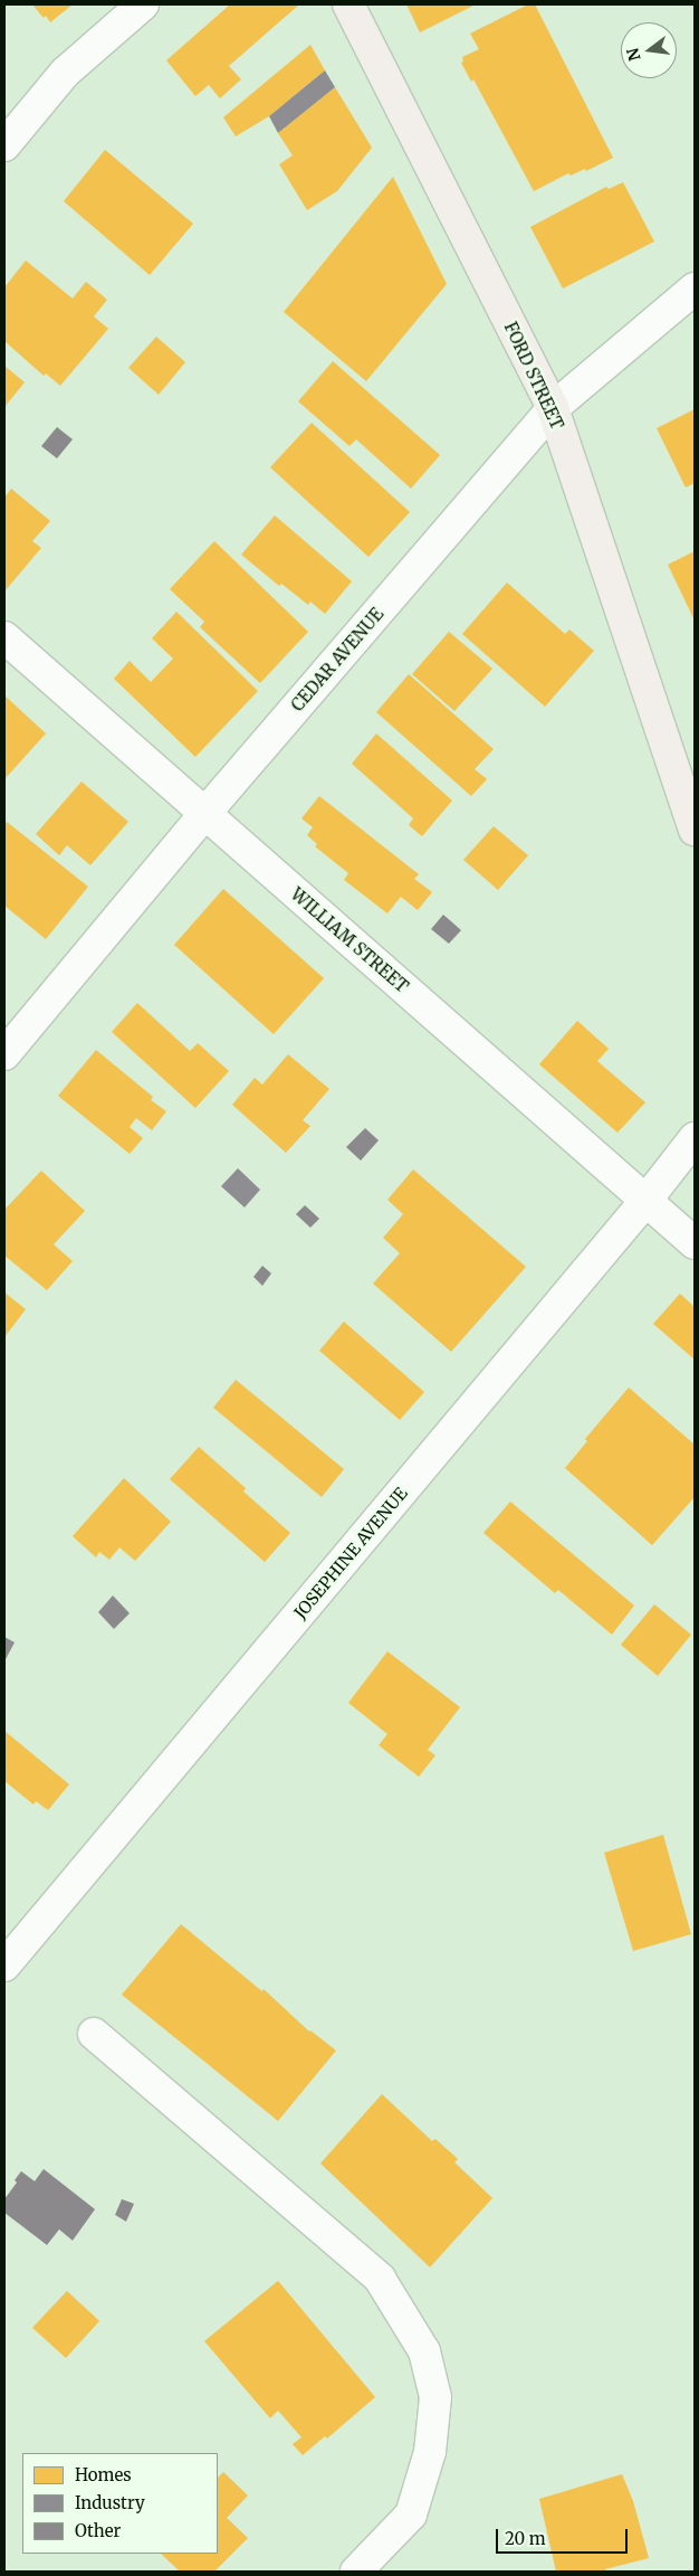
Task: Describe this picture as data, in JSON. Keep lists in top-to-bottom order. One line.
{"streets":{"main road":["FORD STREET"],"street":["CEDAR AVENUE","WILLIAM STREET","JOSEPHINE AVENUE"]},"crossings":[["FORD STREET","CEDAR AVENUE"],["CEDAR AVENUE","WILLIAM STREET"],["WILLIAM STREET","JOSEPHINE AVENUE"]],"legend":["Homes","Industry","Other"],"scale_bar":"20 m","north":"left"}
